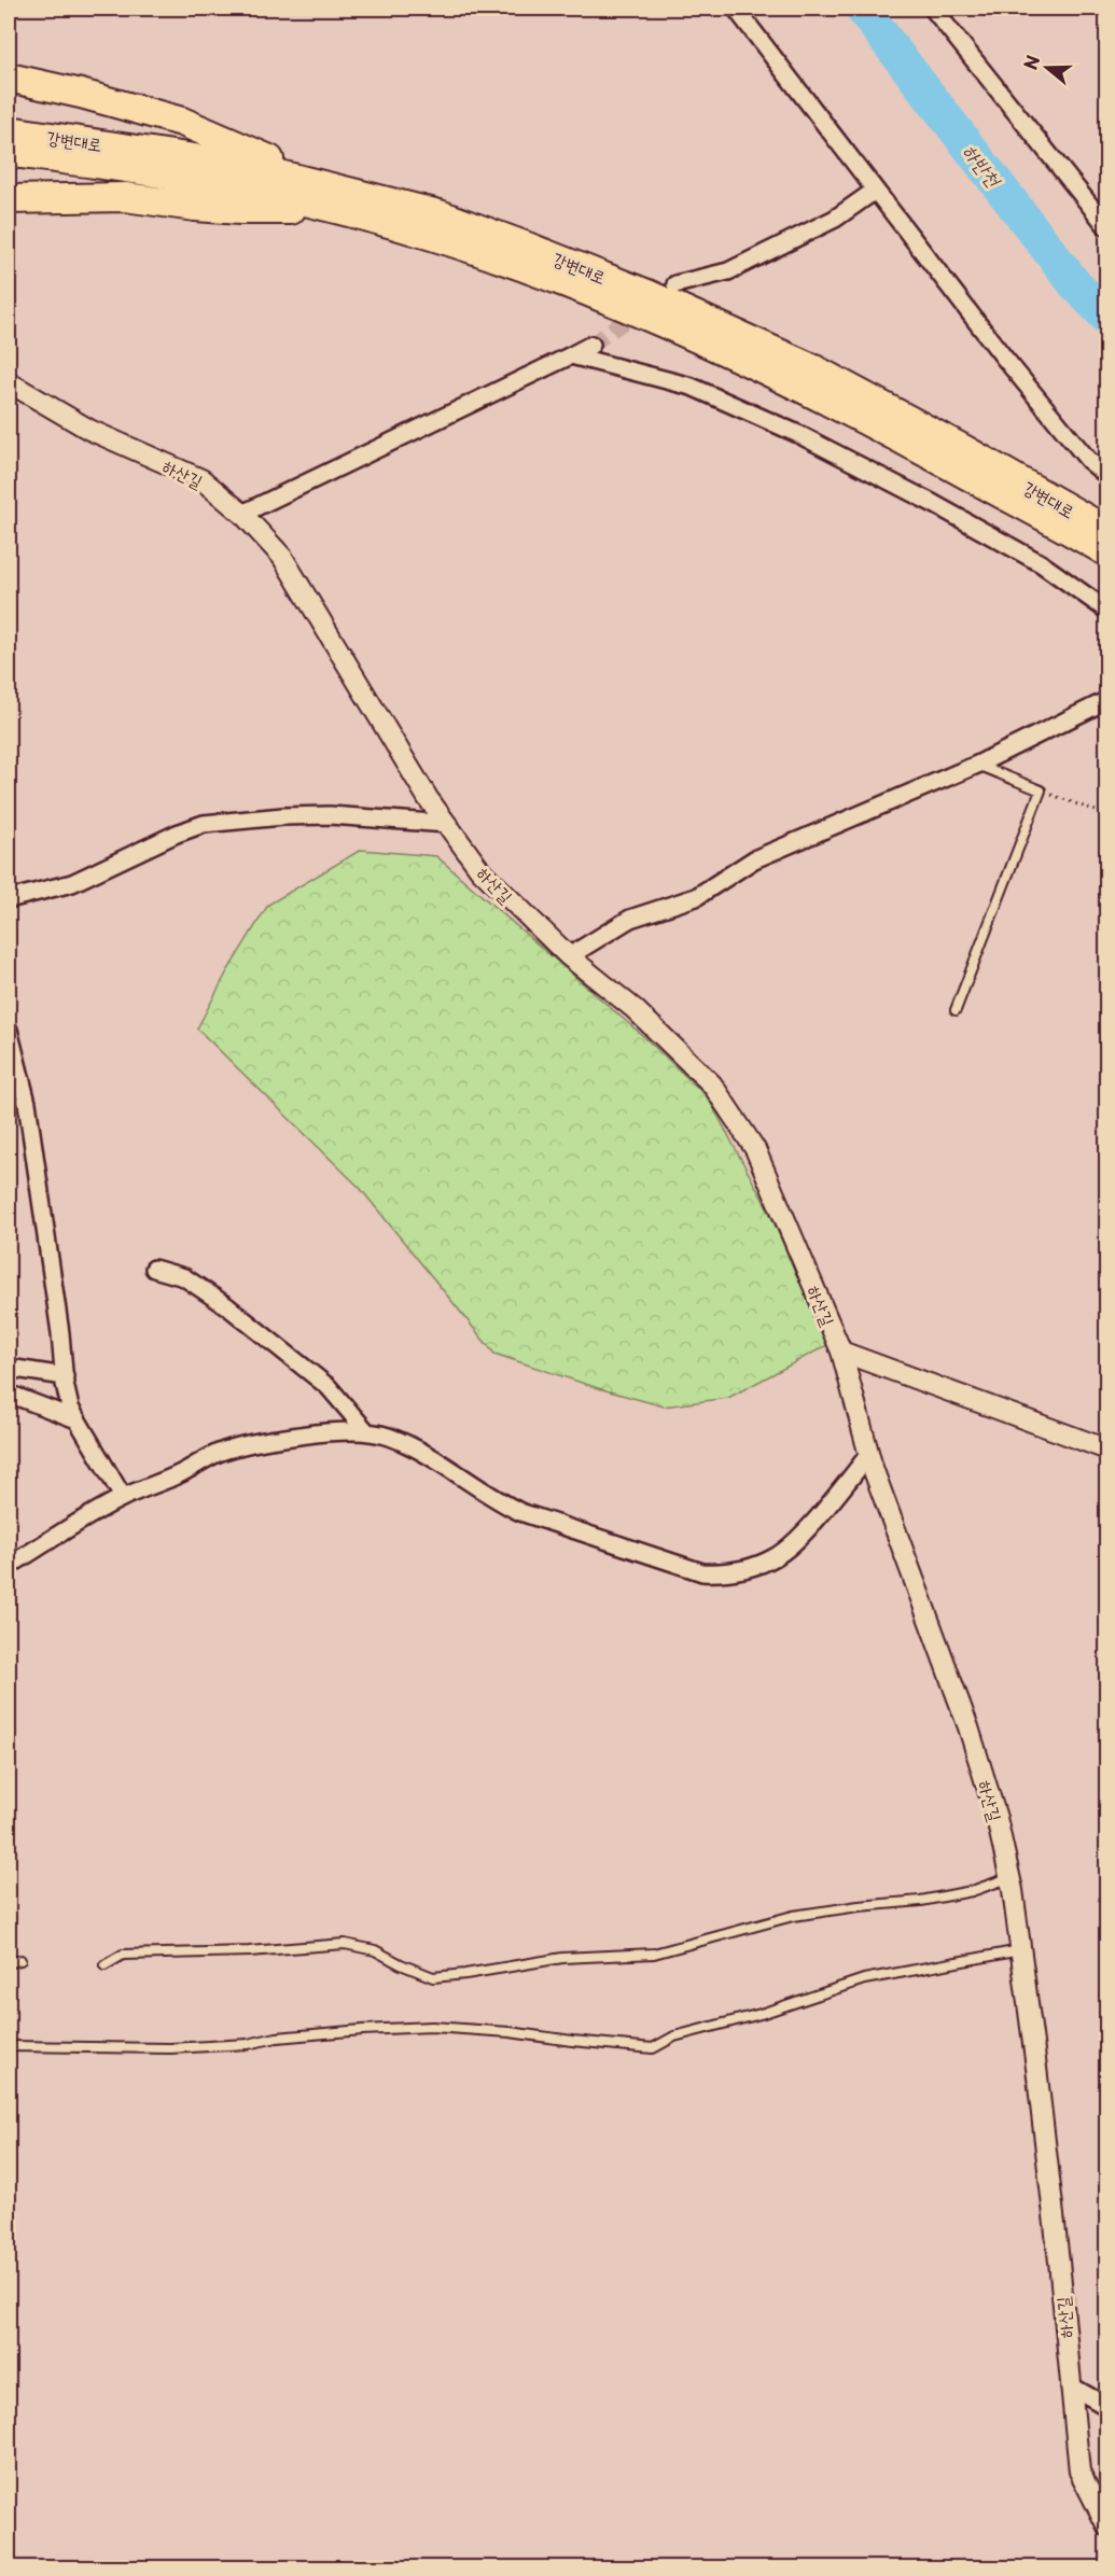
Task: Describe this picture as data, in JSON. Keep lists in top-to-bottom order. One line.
{"streets":{"highway":["강변대로"],"street":["하산길"]},"water":["하반천"],"north":"left"}
